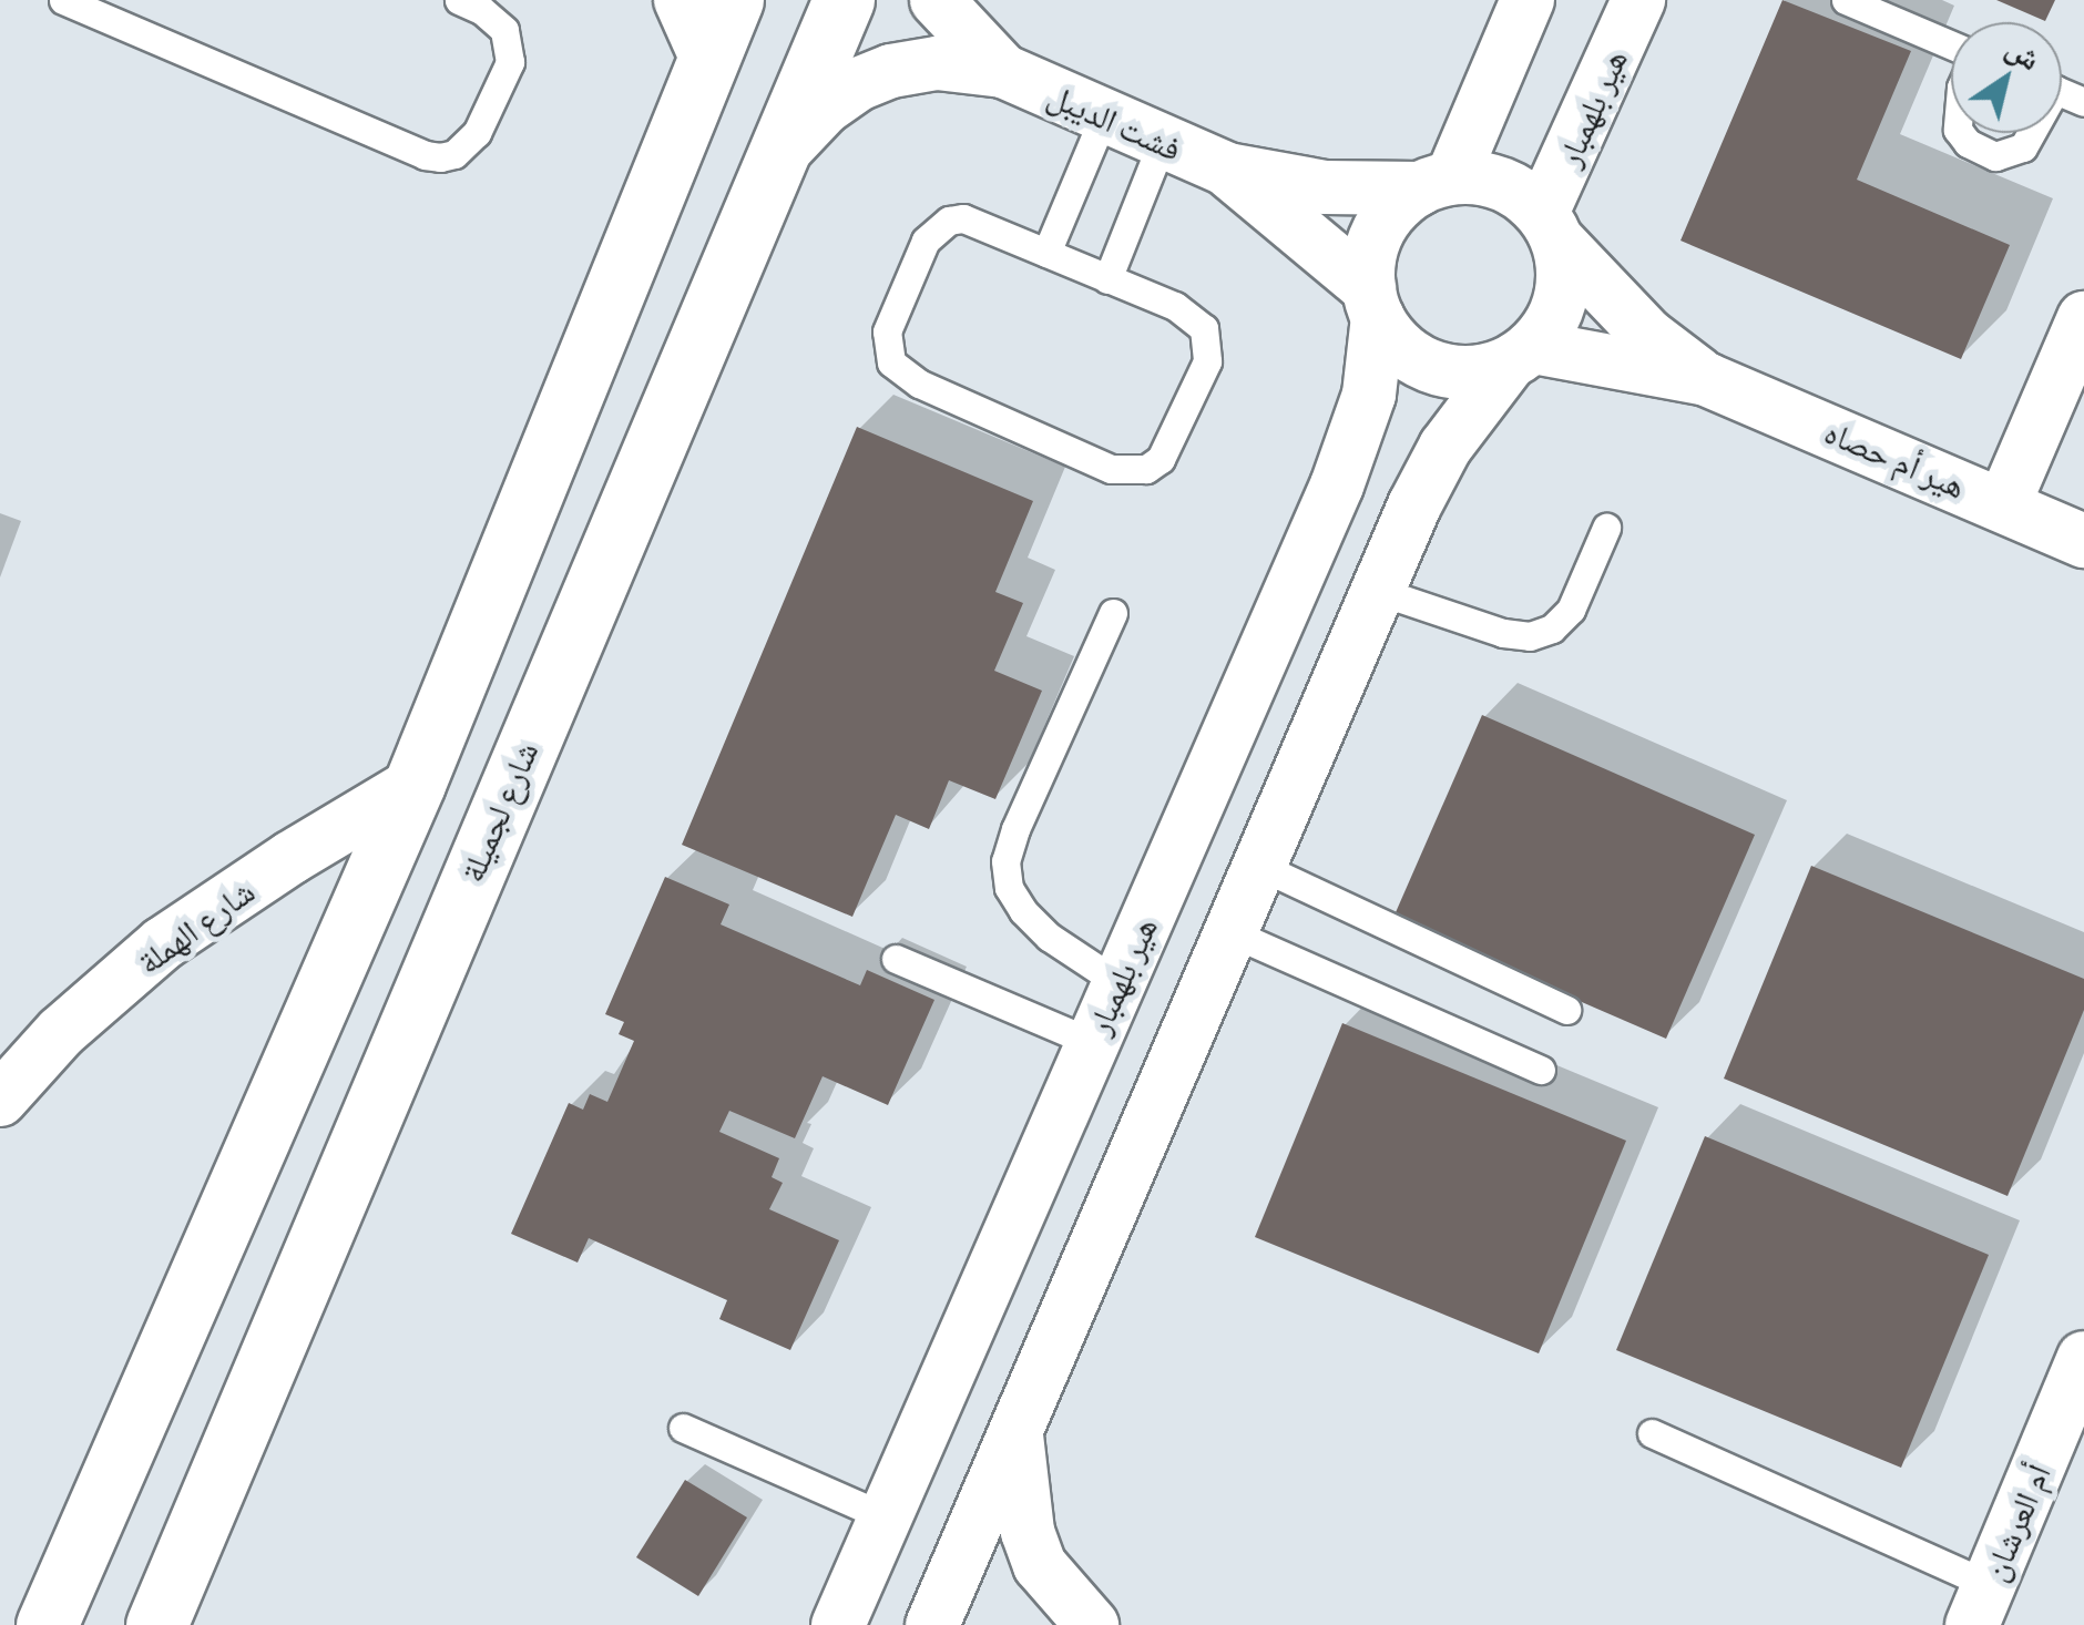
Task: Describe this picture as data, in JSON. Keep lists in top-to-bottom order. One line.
{"streets":{"street":["هير بلهمبار","فشت الديبل","هير أم حصاه","شارع لجميلة","شارع الهملة","أم العرشان"]},"crossings":[["هير بلهمبار","فشت الديبل"],["هير بلهمبار","هير أم حصاه"],["فشت الديبل","هير أم حصاه"],["فشت الديبل","شارع لجميلة"]],"north":"top right"}
